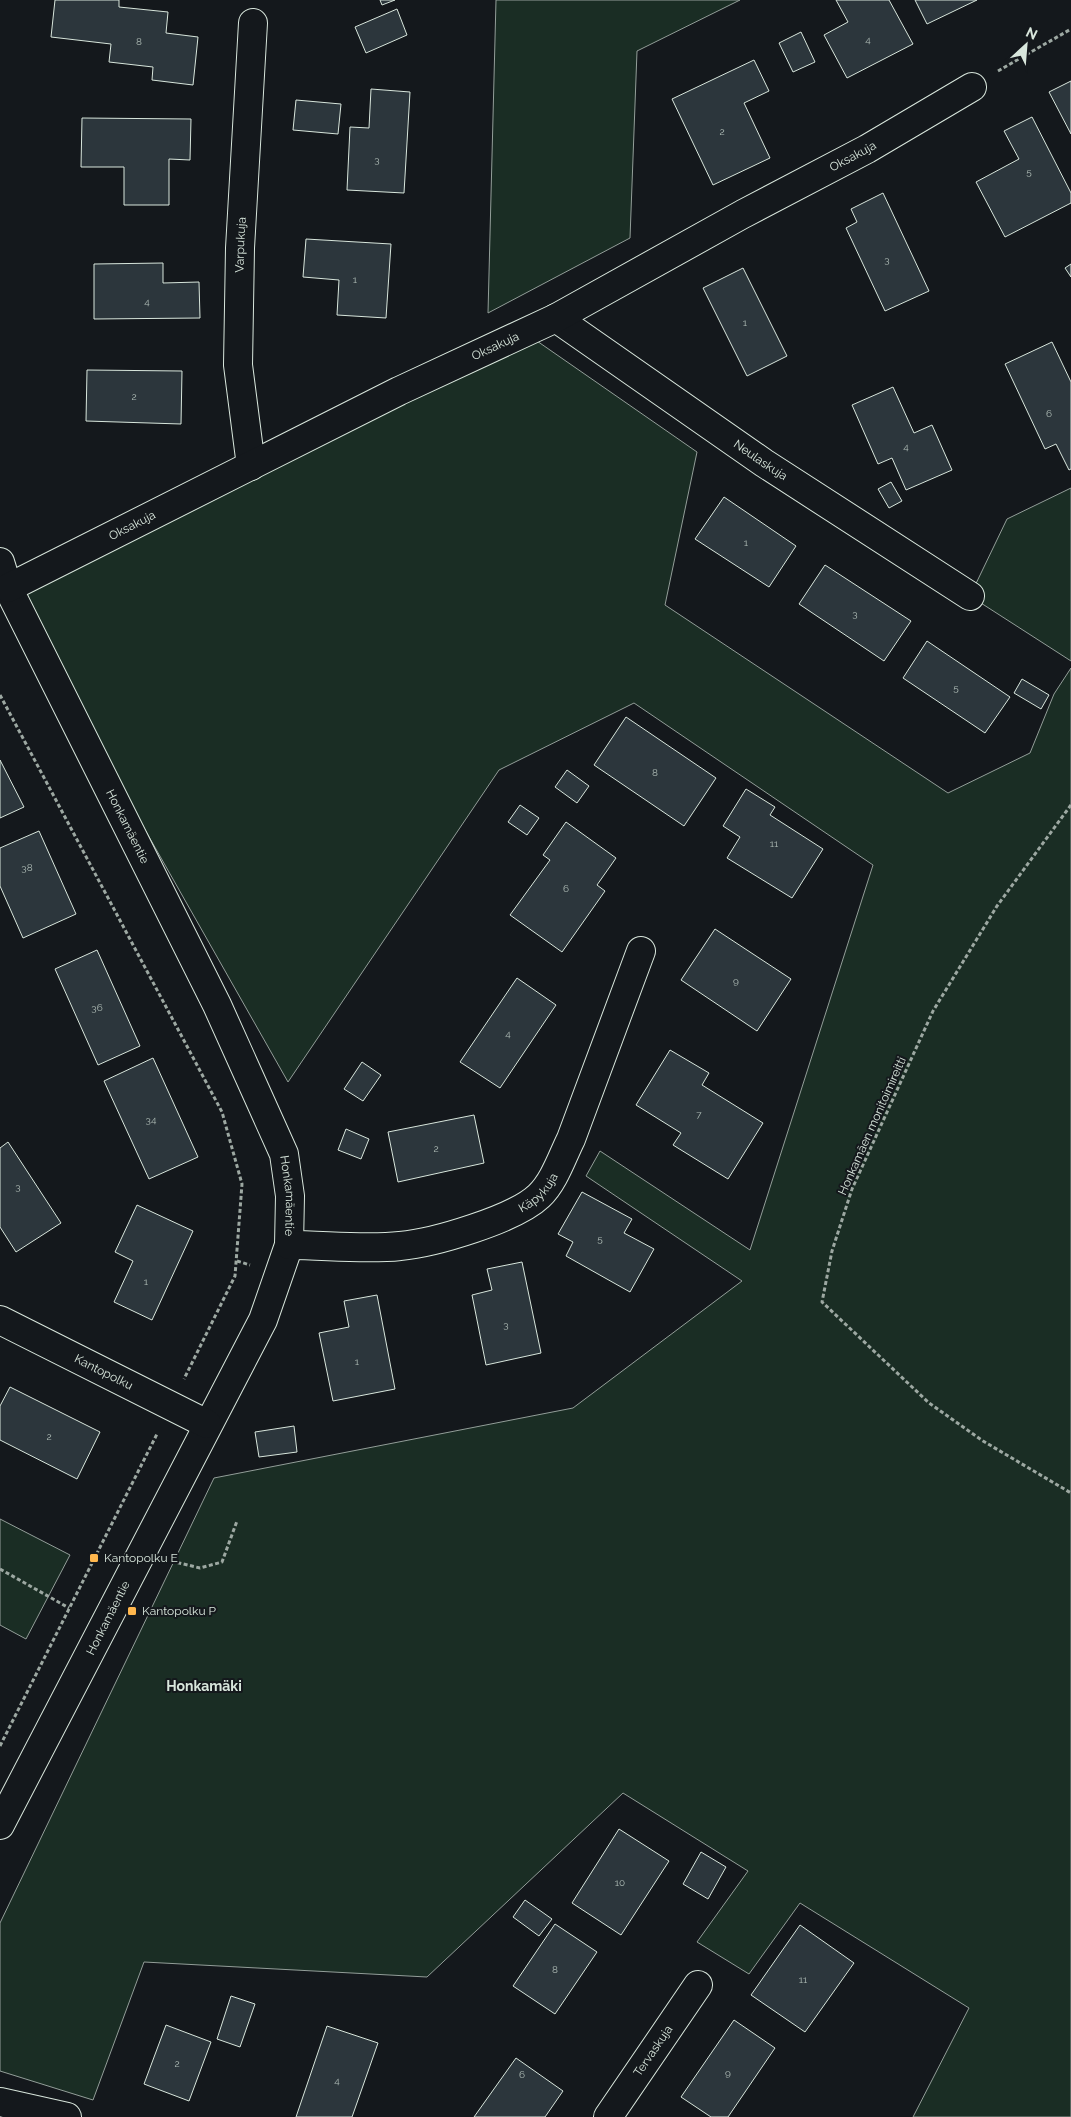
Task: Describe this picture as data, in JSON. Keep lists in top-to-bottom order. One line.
{"streets":{"street":["Oksakuja","Varpukuja","Neulaskuja","Honkamäentie","Käpykuja","Kantopolku","Tervaskuja"],"path":["Honkamäen monitoimireitti"]},"crossings":[["Oksakuja","Varpukuja"],["Oksakuja","Neulaskuja"],["Oksakuja","Honkamäentie"],["Honkamäentie","Käpykuja"],["Honkamäentie","Kantopolku"]],"districts":["Honkamäki"],"places":{"transit":["Kantopolku E","Kantopolku P"]},"house_numbers":["4","8","2","3","5","3","1","4","1","2","6","4","1","3","5","8","11","38","6","9","36","4","7","34","2","3","5","1","3","1","2","10","8","11","2","9","6","4"],"north":"top right"}
